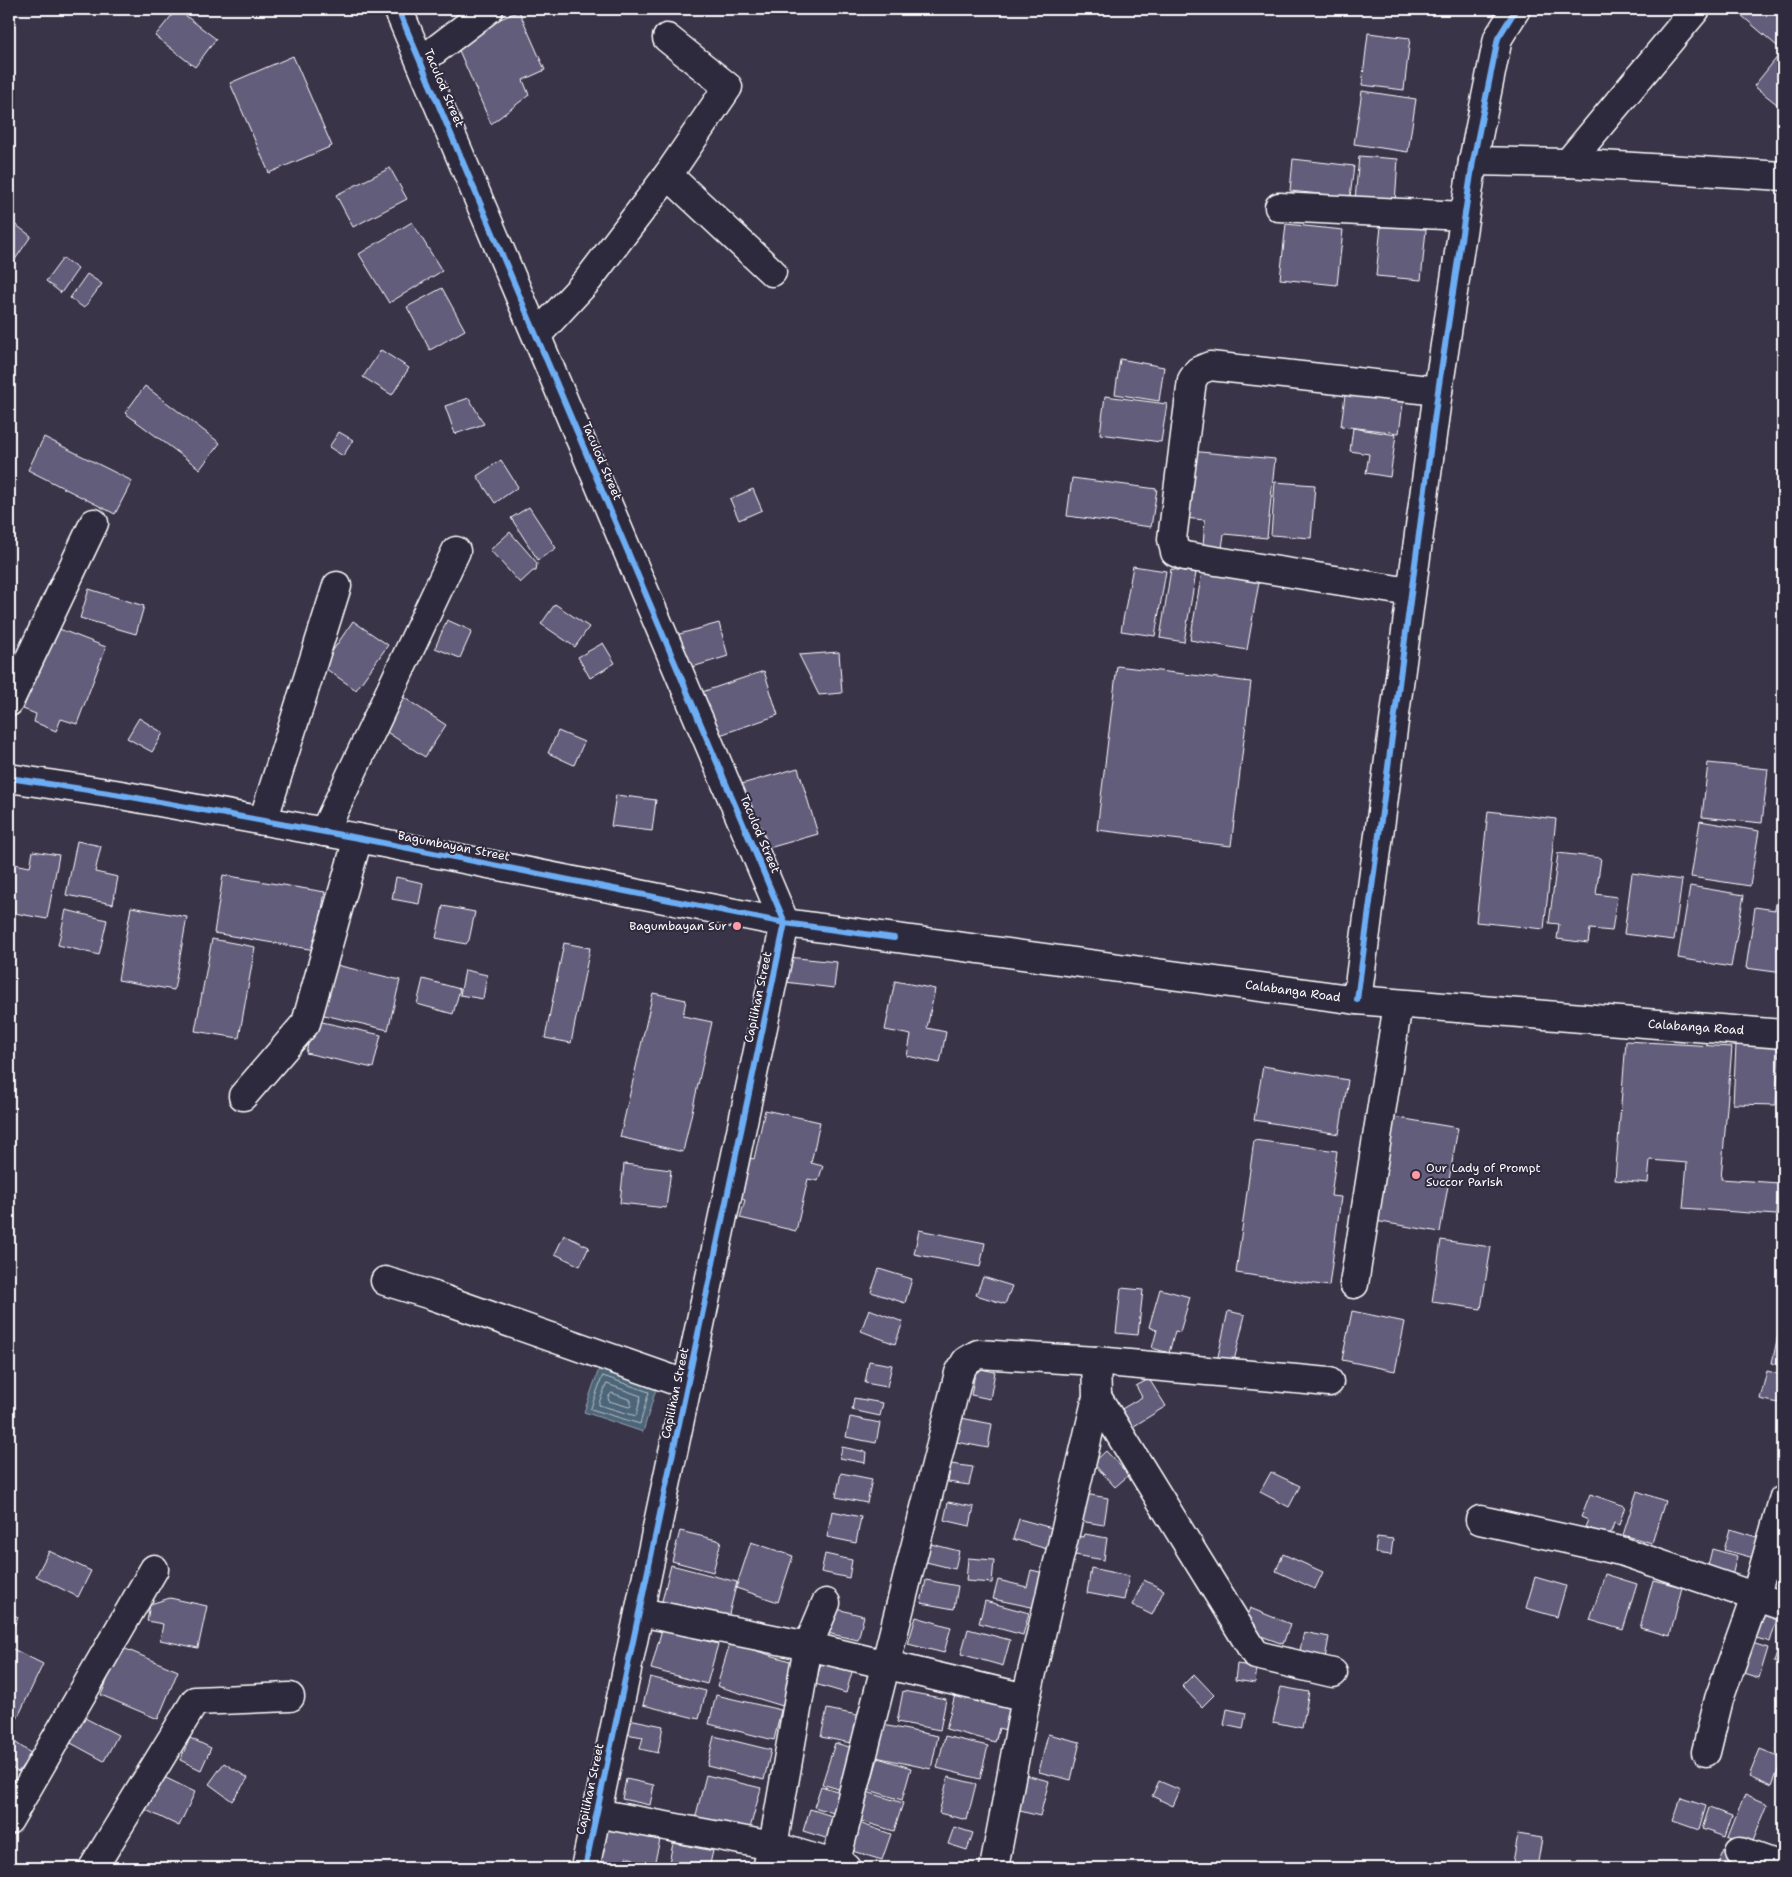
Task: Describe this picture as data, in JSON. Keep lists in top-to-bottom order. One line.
{"streets":{"street":["Taculod Street","Bagumbayan Street","Calabanga Road","Capilihan Street"]},"crossings":[["Taculod Street","Bagumbayan Street"],["Taculod Street","Capilihan Street"],["Bagumbayan Street","Calabanga Road"],["Bagumbayan Street","Capilihan Street"]],"places":["Bagumbayan Sur","Our Lady of Prompt Succor Parish"]}
